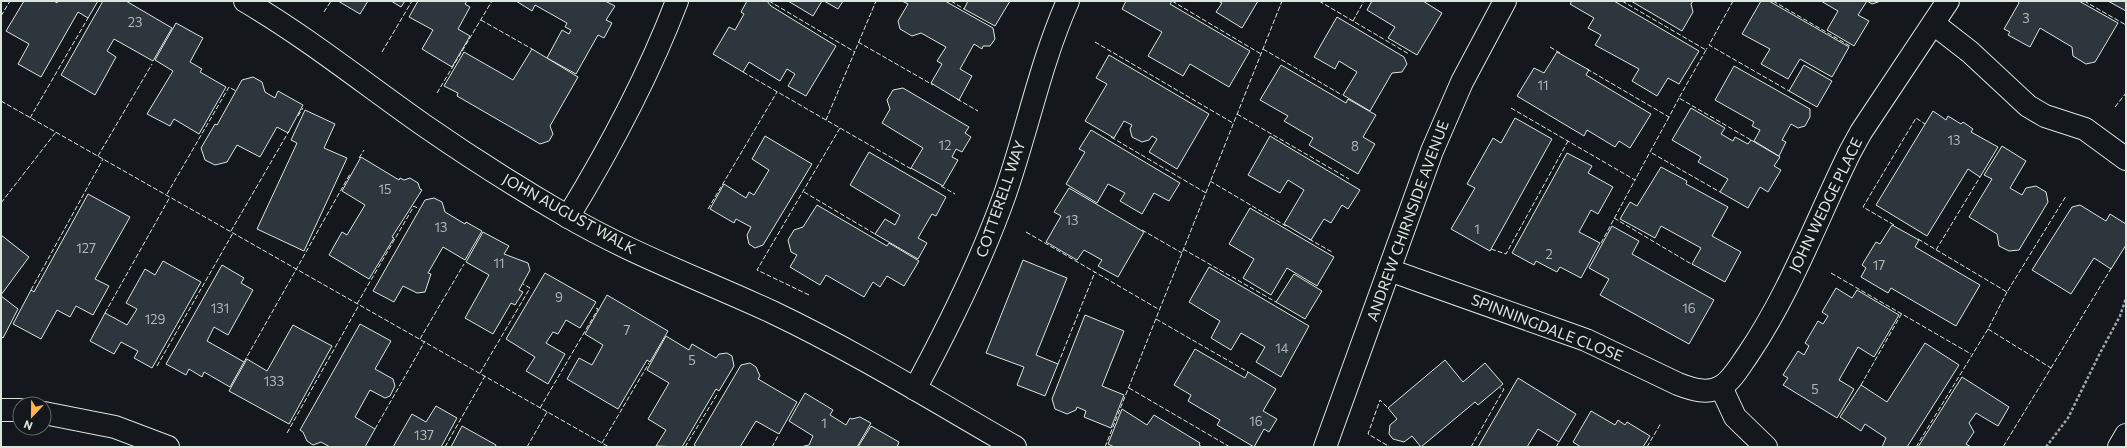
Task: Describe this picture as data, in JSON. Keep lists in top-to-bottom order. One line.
{"streets":{"street":["COTTERELL WAY","JOHN WEDGE PLACE","JOHN AUGUST WALK","ANDREW CHIRNSIDE AVENUE","SPINNINGDALE CLOSE"]},"crossings":[["COTTERELL WAY","JOHN AUGUST WALK"],["JOHN WEDGE PLACE","SPINNINGDALE CLOSE"],["ANDREW CHIRNSIDE AVENUE","SPINNINGDALE CLOSE"]],"house_numbers":["3","23","11","13","12","8","15","13","13","1","127","2","11","17","9","131","16","129","7","14","5","133","5","16","1","137"],"north":"bottom"}
